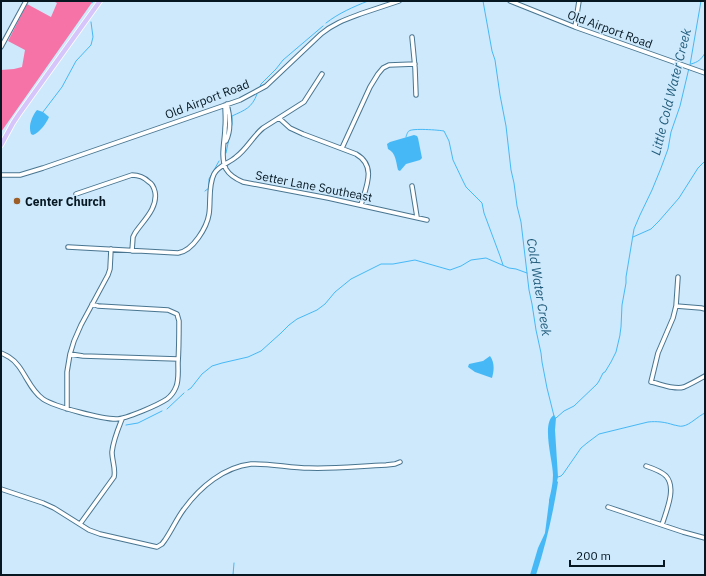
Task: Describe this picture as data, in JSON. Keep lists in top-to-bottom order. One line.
{"streets":{"street":["Old Airport Road","Setter Lane Southeast"]},"water":["Little Cold Water Creek","Cold Water Creek"],"places":["Center Church"],"scale_bar":"200 m"}
